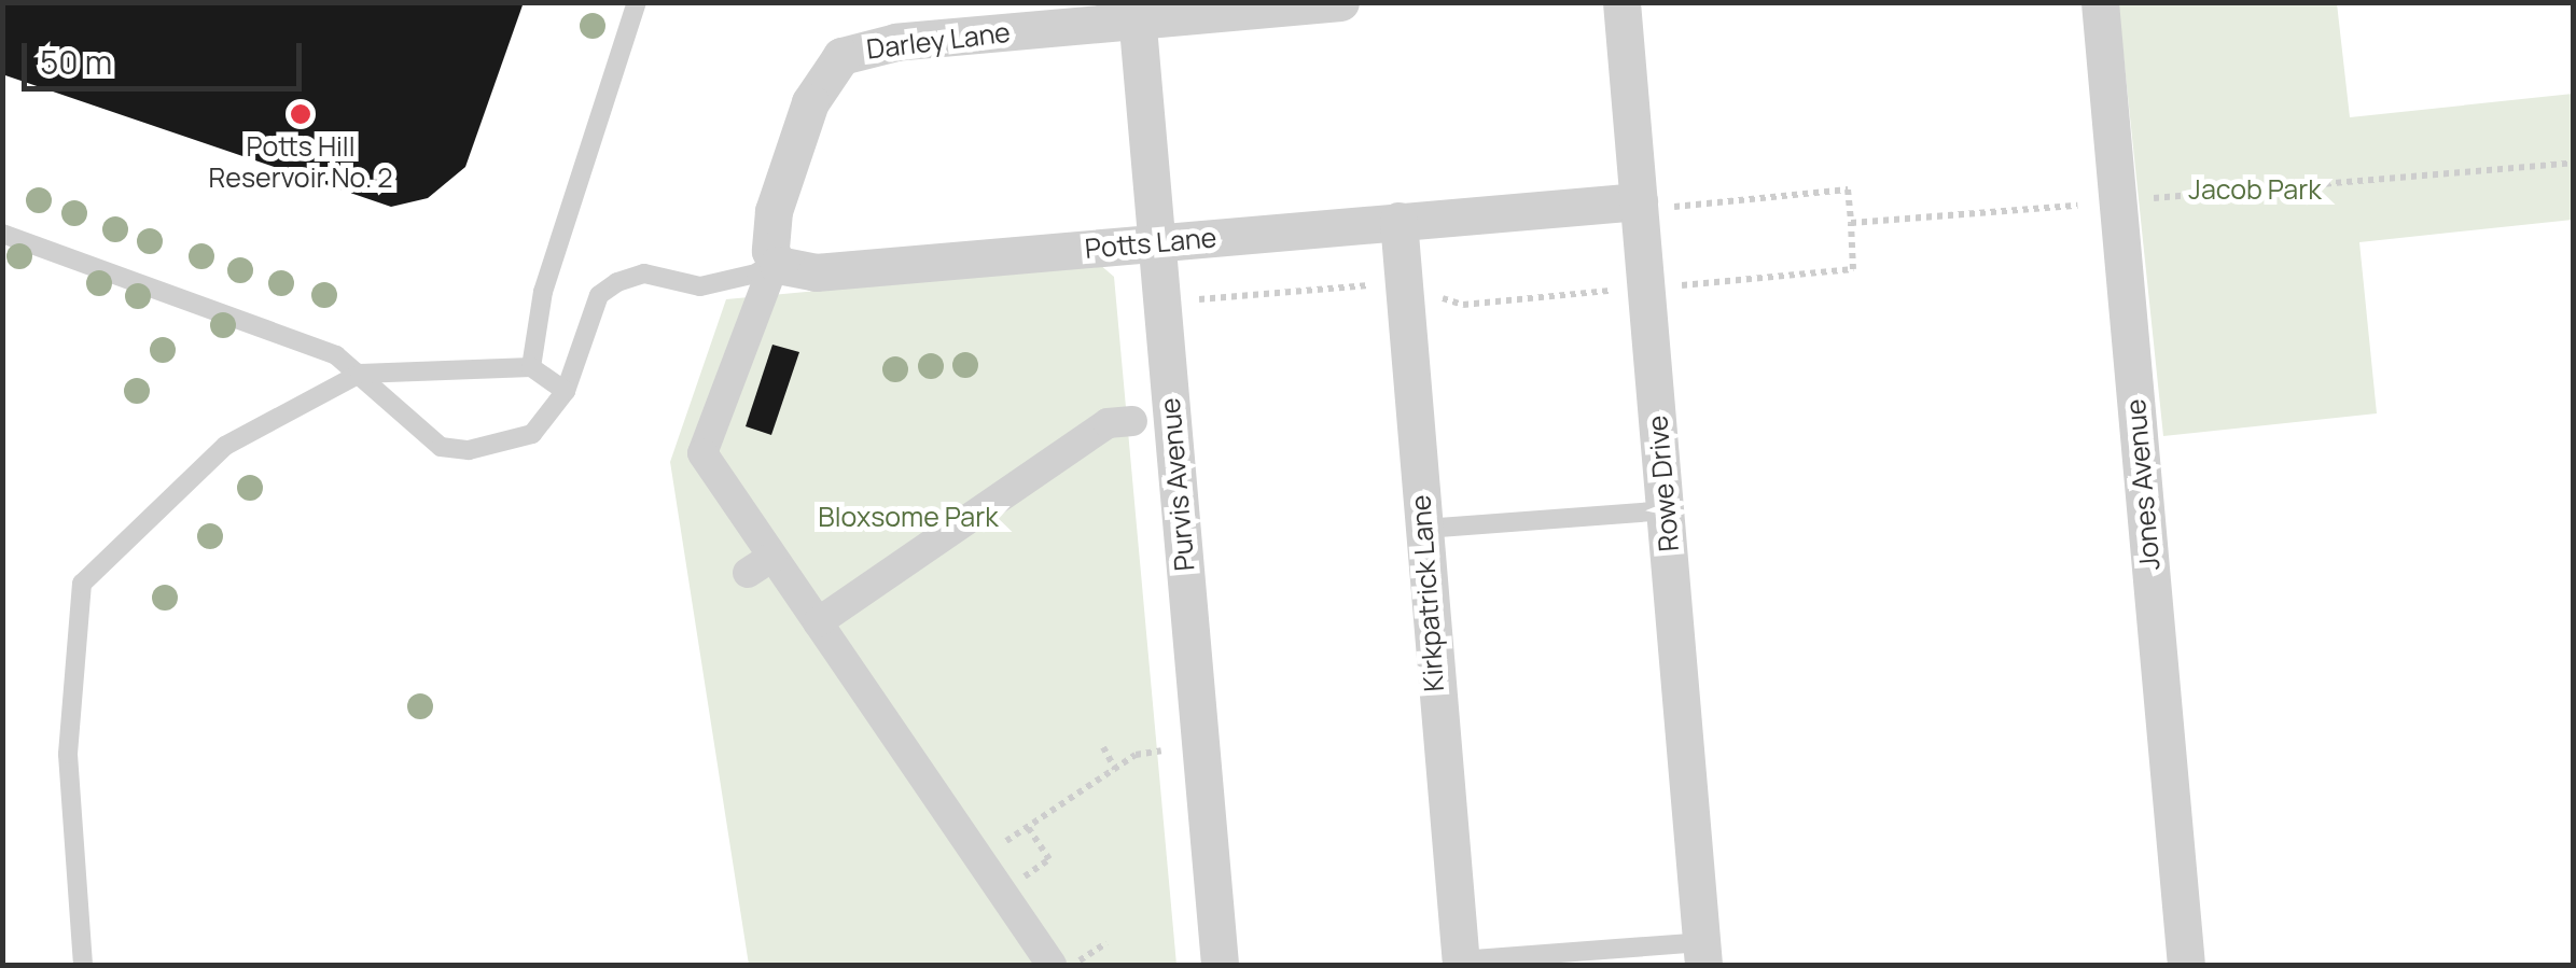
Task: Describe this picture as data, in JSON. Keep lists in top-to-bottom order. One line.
{"streets":{"street":["Darley Lane","Potts Lane","Rowe Drive","Purvis Avenue","Jones Avenue","Kirkpatrick Lane"]},"crossings":[["Darley Lane","Potts Lane"],["Darley Lane","Purvis Avenue"],["Potts Lane","Rowe Drive"],["Potts Lane","Purvis Avenue"],["Potts Lane","Kirkpatrick Lane"]],"parks":["Jacob Park","Bloxsome Park"],"places":["Potts Hill Reservoir No. 2"],"scale_bar":"50 m"}
